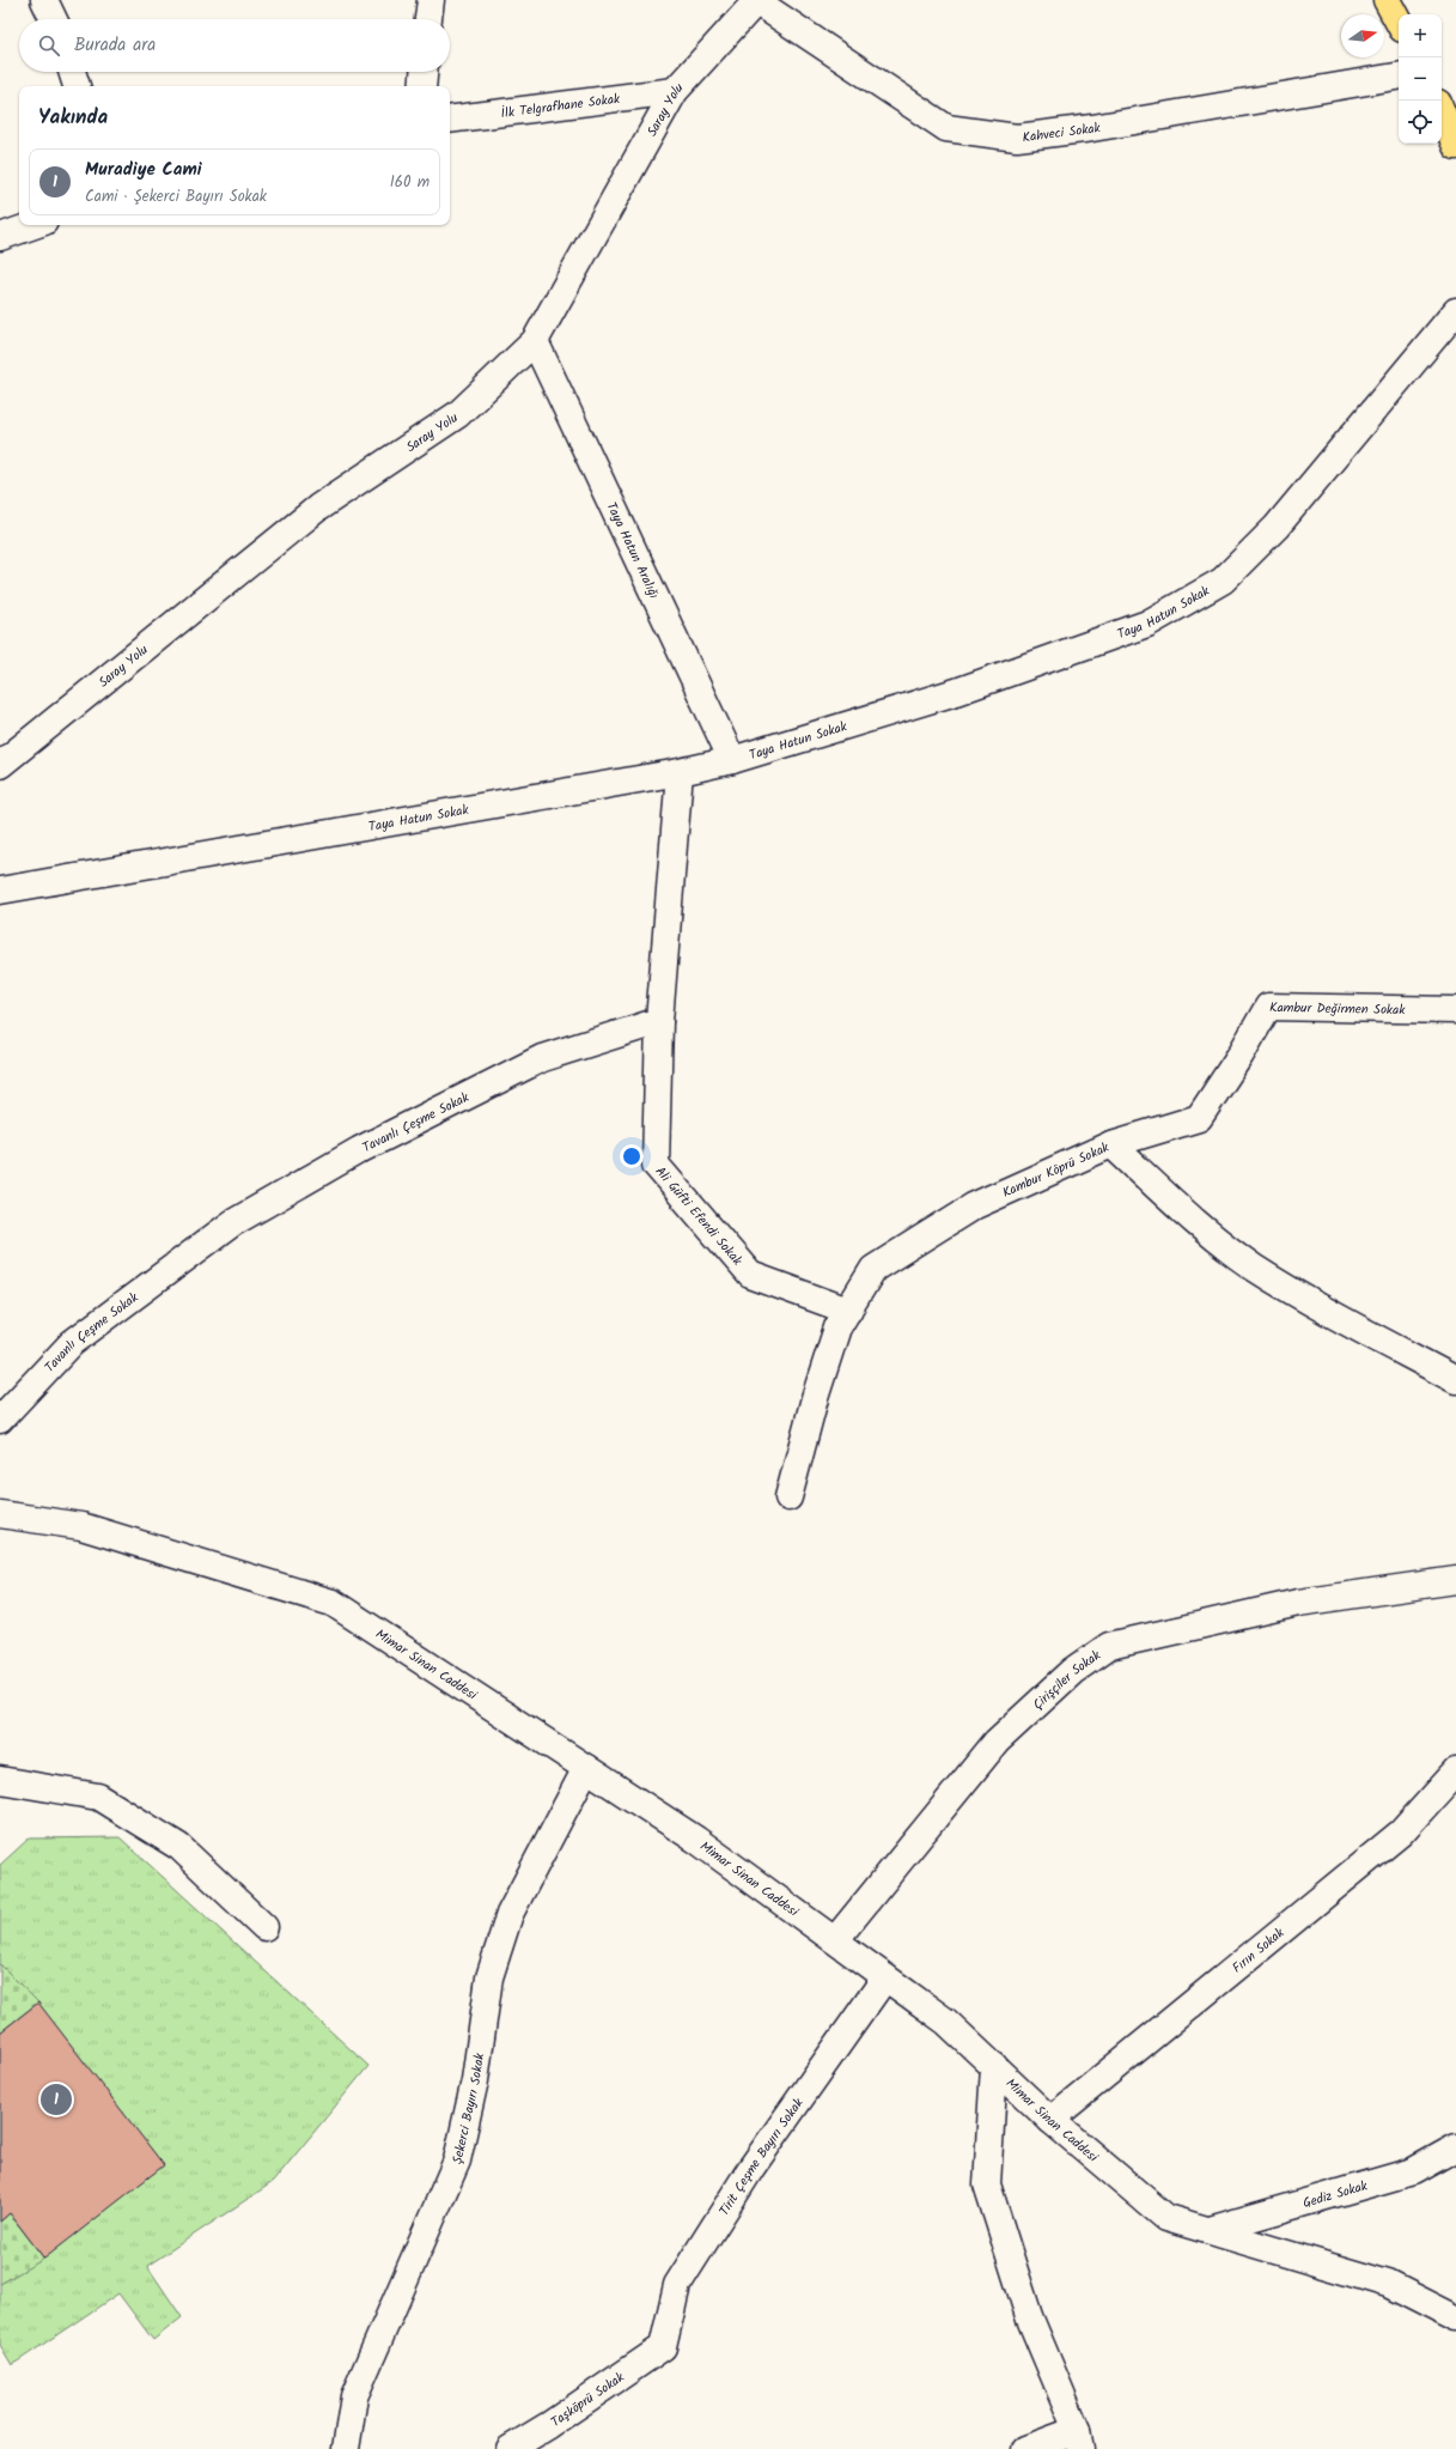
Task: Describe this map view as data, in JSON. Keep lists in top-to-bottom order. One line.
{"streets":{"street":["İlk Telgrafhane Sokak","Saray Yolu","Kahveci Sokak","Taya Hatun Aralığı","Taya Hatun Sokak","Kambur Değirmen Sokak","Tavanlı Çeşme Sokak","Kambur Köprü Sokak","Ali Güfti Efendi Sokak","Mimar Sinan Caddesi","Çirişçiler Sokak","Fırın Sokak","Şekerci Bayırı Sokak","Tirit Çeşme Bayırı Sokak","Gediz Sokak","Taşköprü Sokak"]},"crossings":[["İlk Telgrafhane Sokak","Saray Yolu"],["Saray Yolu","Kahveci Sokak"],["Saray Yolu","Taya Hatun Aralığı"],["Taya Hatun Aralığı","Taya Hatun Sokak"],["Kambur Değirmen Sokak","Kambur Köprü Sokak"],["Tavanlı Çeşme Sokak","Ali Güfti Efendi Sokak"],["Kambur Köprü Sokak","Ali Güfti Efendi Sokak"],["Mimar Sinan Caddesi","Çirişçiler Sokak"],["Mimar Sinan Caddesi","Fırın Sokak"],["Mimar Sinan Caddesi","Şekerci Bayırı Sokak"],["Mimar Sinan Caddesi","Tirit Çeşme Bayırı Sokak"],["Mimar Sinan Caddesi","Gediz Sokak"],["Tirit Çeşme Bayırı Sokak","Taşköprü Sokak"]],"north":"right","page":{"map_buttons":["+","−"],"search":"Burada ara","heading":"Yakında","list":[{"mark":"1","name":"Muradiye Cami","note":"Cami · Şekerci Bayırı Sokak","value":"160 m"}],"pins":"1"}}
